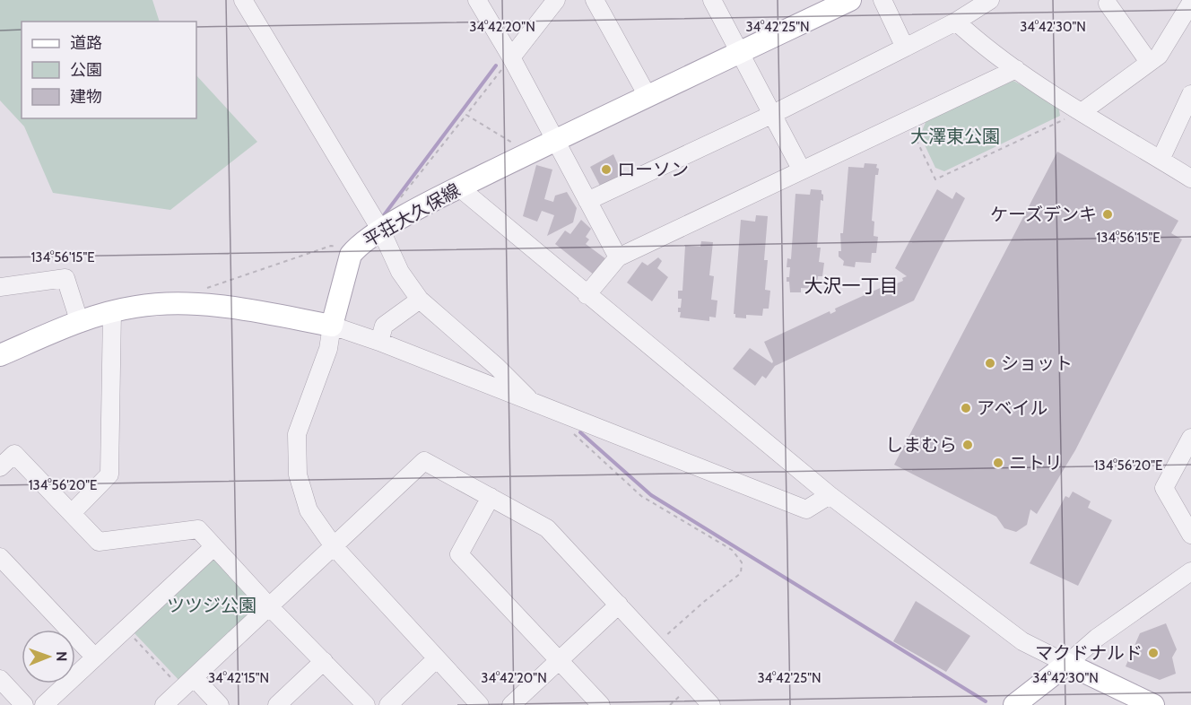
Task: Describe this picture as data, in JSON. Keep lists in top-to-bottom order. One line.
{"streets":{"main road":["平荘大久保線"]},"districts":["大沢一丁目"],"parks":["大澤東公園","ツツジ公園"],"places":["ローソン","ケーズデンキ","ショット","アベイル","しまむら","ニトリ","マクドナルド"],"legend":["道路","公園","建物"],"north":"right","coordinates":["34°42'20\"N","34°42'25\"N","34°42'30\"N","134°56'15\"E","134°56'20\"E","34°42'15\"N"]}
